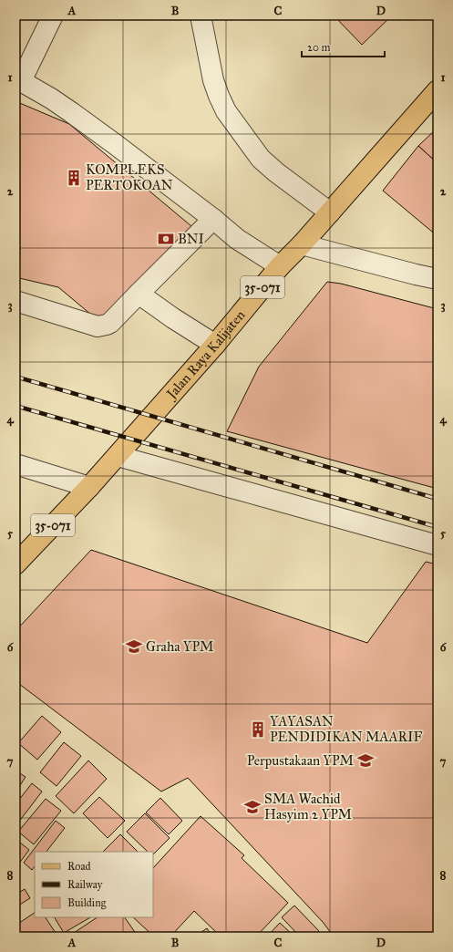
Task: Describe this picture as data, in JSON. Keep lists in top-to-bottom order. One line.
{"streets":{"main road":["35-071","Jalan Raya Kalijaten"]},"crossings":[["35-071","Jalan Raya Kalijaten"]],"places":{"building":["KOMPLEKS PERTOKOAN","YAYASAN PENDIDIKAN MAARIF"],"bank":["BNI"],"school or university":["Graha YPM","Perpustakaan YPM","SMA Wachid Hasyim 2 YPM"]},"legend":["Road","Railway","Building"],"scale_bar":"20 m","grid":{"columns":["A","B","C","D"],"rows":["1","2","3","4","5","6","7","8"]}}
